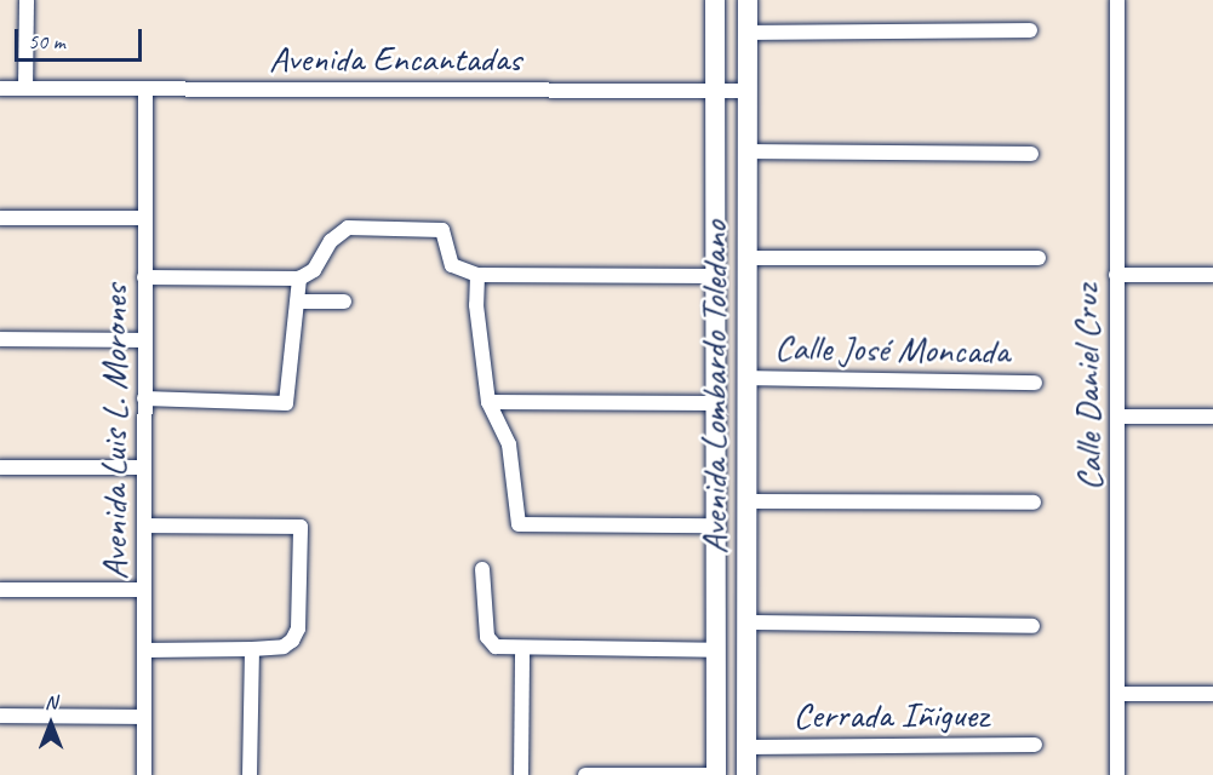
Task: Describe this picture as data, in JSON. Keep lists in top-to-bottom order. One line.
{"streets":{"main road":["Avenida Lombardo Toledano"],"street":["Avenida Encantadas","Calle José Moncada","Calle Daniel Cruz","Avenida Luis L. Morones","Cerrada Iñiguez"]},"crossings":[["Avenida Encantadas","Avenida Lombardo Toledano"],["Avenida Encantadas","Avenida Luis L. Morones"],["Calle José Moncada","Avenida Lombardo Toledano"],["Avenida Lombardo Toledano","Cerrada Iñiguez"]],"scale_bar":"50 m","north":"top"}
